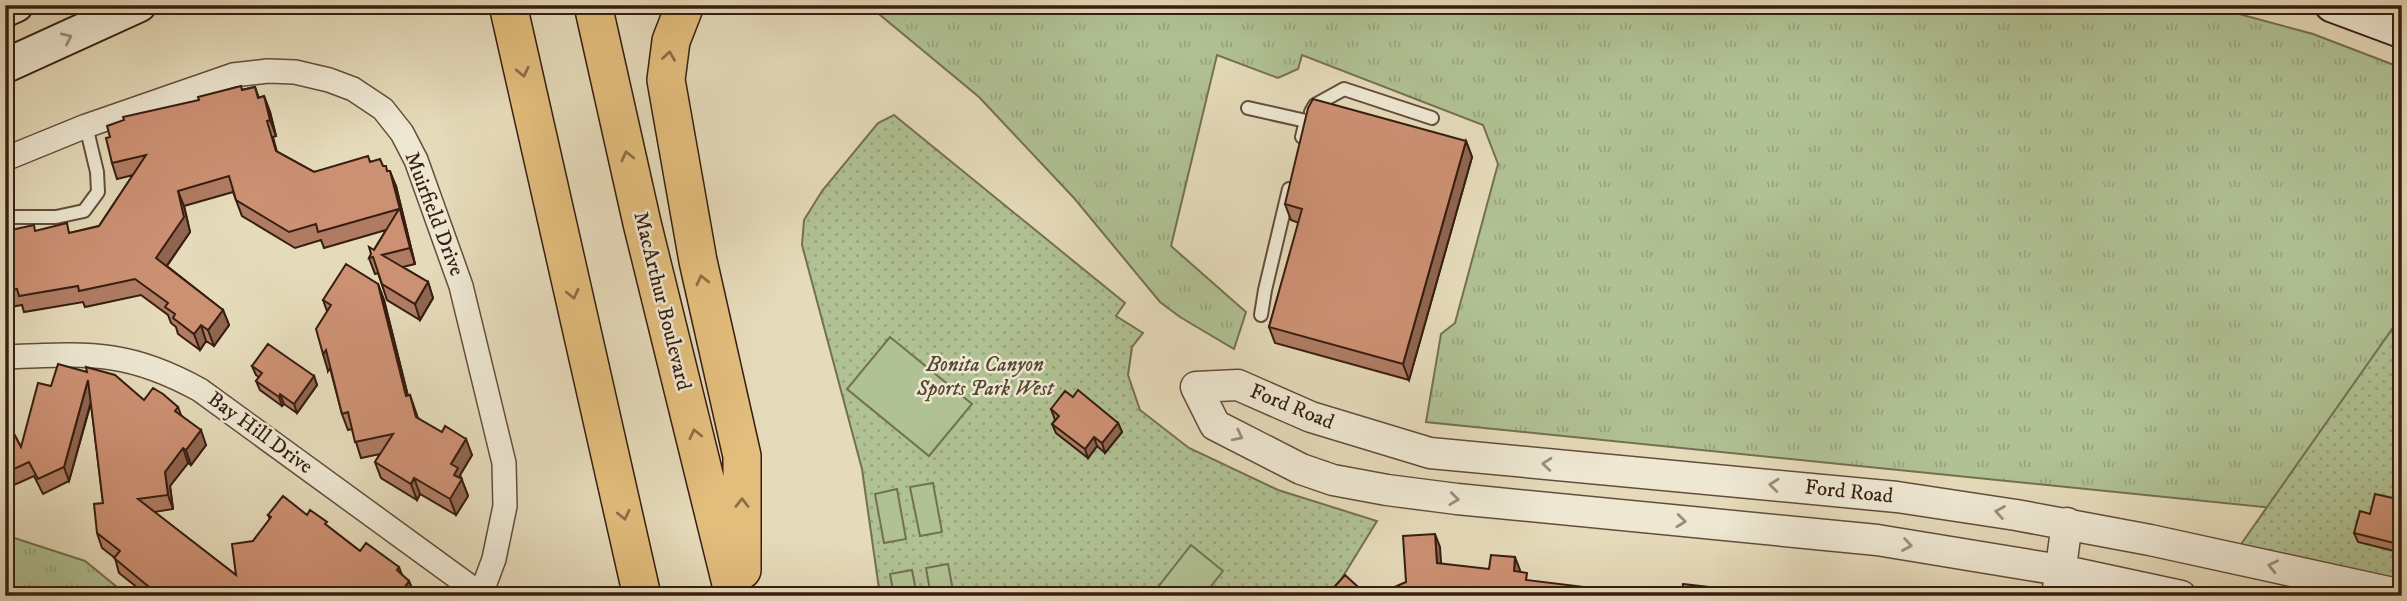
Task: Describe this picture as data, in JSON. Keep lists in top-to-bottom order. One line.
{"streets":{"main road":["MacArthur Boulevard"],"street":["Muirfield Drive","Ford Road","Bay Hill Drive"]},"crossings":[["Muirfield Drive","Bay Hill Drive"]],"parks":["Bonita Canyon Sports Park West"]}
